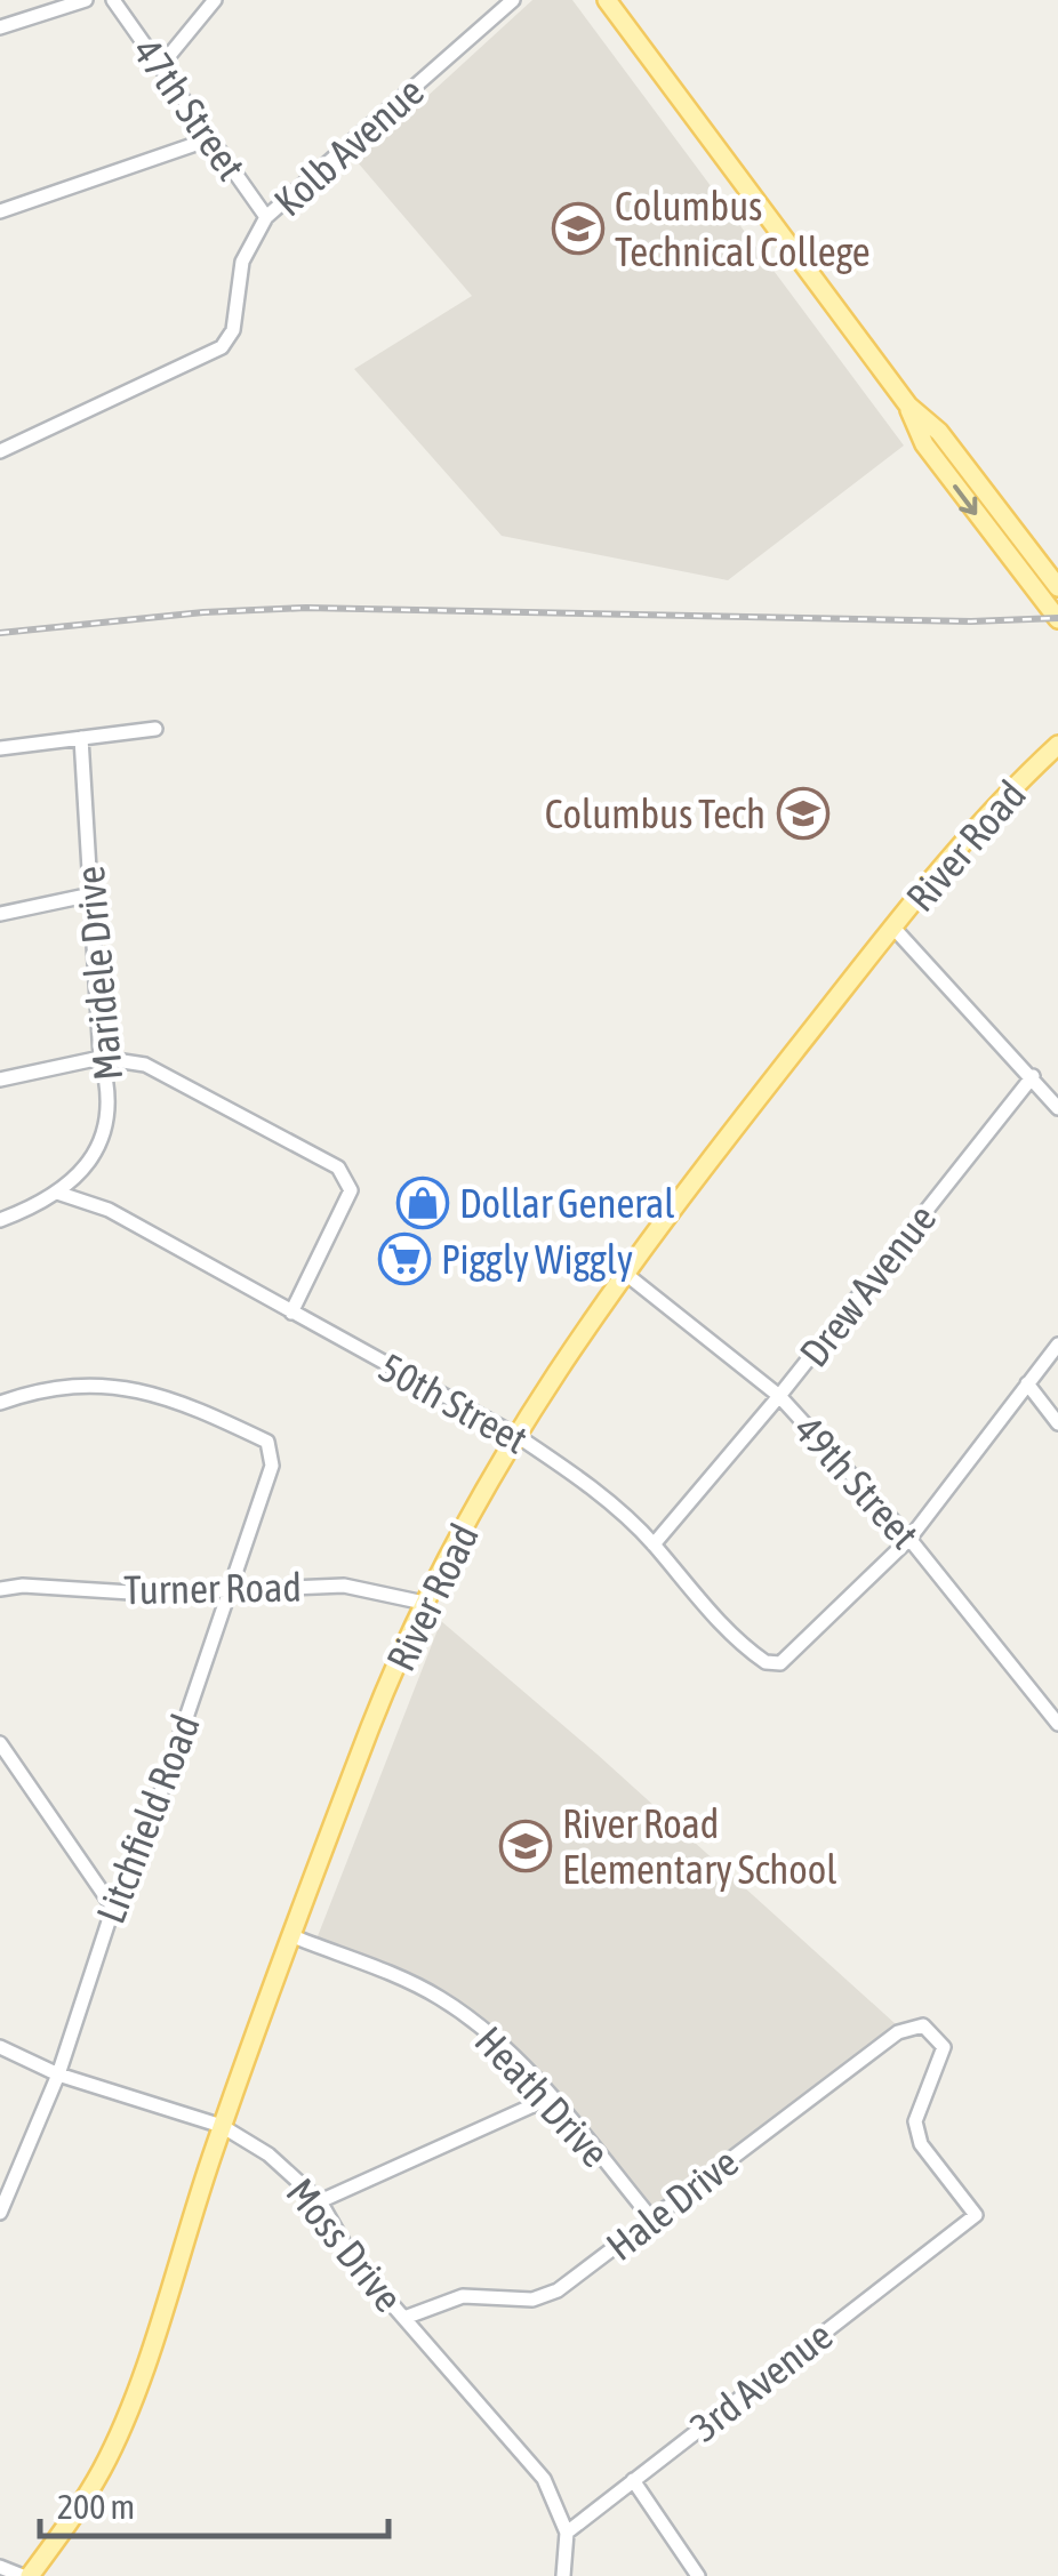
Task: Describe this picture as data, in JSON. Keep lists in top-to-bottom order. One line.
{"streets":{"main road":["River Road"],"street":["47th Street","Kolb Avenue","Maridele Drive","Drew Avenue","50th Street","49th Street","Turner Road","Litchfield Road","Heath Drive","Hale Drive","Moss Drive","3rd Avenue"]},"crossings":[["47th Street","Kolb Avenue"],["River Road","50th Street"],["River Road","49th Street"],["River Road","Turner Road"],["River Road","Heath Drive"],["River Road","Moss Drive"],["Maridele Drive","50th Street"],["Drew Avenue","50th Street"],["Drew Avenue","49th Street"],["50th Street","49th Street"],["Turner Road","Litchfield Road"],["Litchfield Road","Moss Drive"],["Heath Drive","Hale Drive"],["Hale Drive","Moss Drive"],["Hale Drive","3rd Avenue"],["Moss Drive","3rd Avenue"]],"places":{"school or university":["Columbus Technical College","Columbus Tech","River Road Elementary School"],"shop":["Dollar General"],"supermarket":["Piggly Wiggly"]},"scale_bar":"200 m"}
